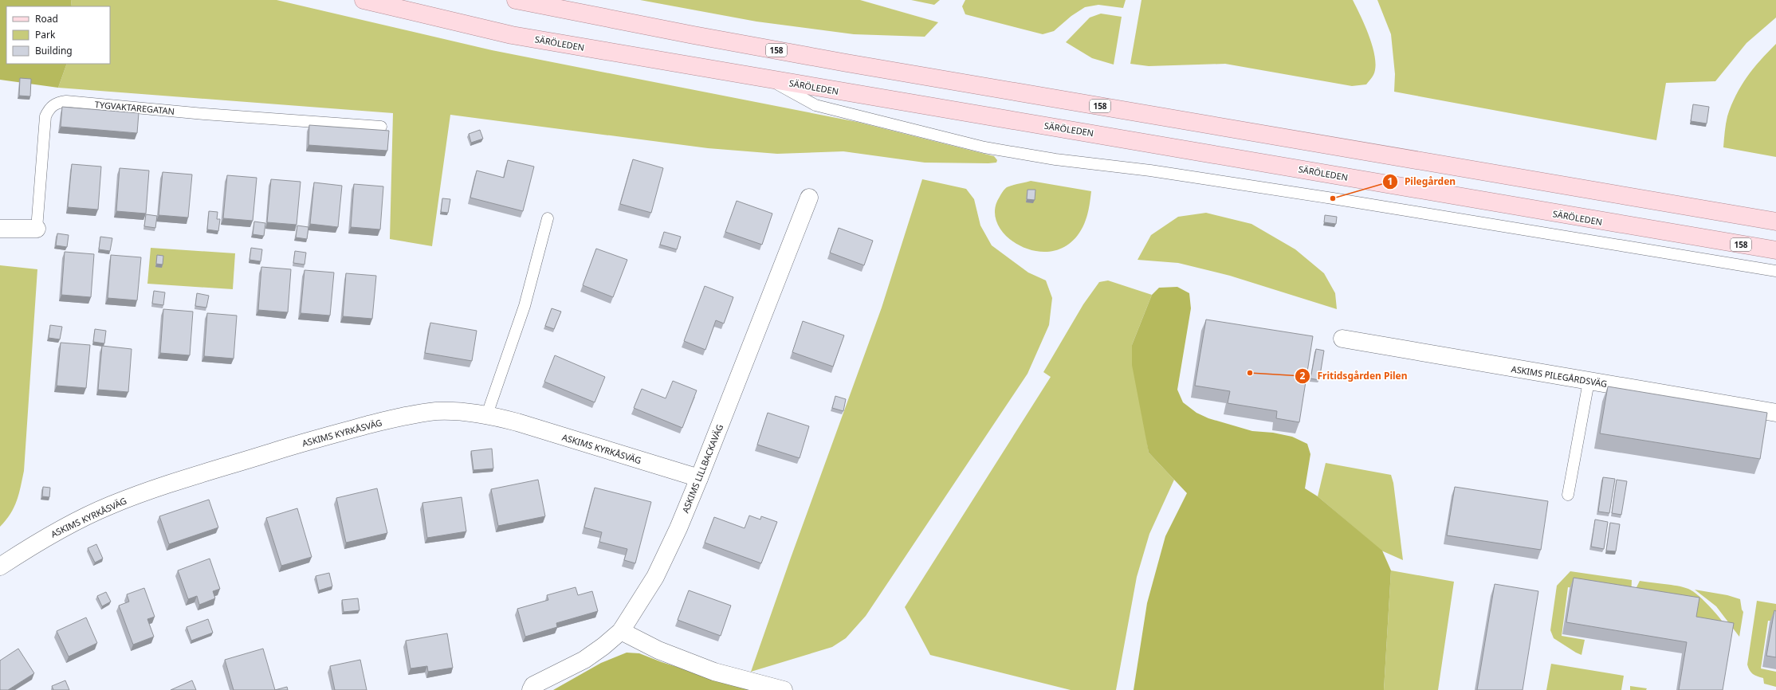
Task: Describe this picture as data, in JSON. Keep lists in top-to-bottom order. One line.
{"streets":{"main road":["SÄRÖLEDEN","158"],"street":["TYGVAKTAREGATAN","ASKIMS PILEGÅRDSVÄG","ASKIMS KYRKÅSVÄG","ASKIMS LILLBACKAVÄG"]},"crossings":[["ASKIMS KYRKÅSVÄG","ASKIMS LILLBACKAVÄG"]],"places":["Pilegården","Fritidsgården Pilen"],"legend":["Road","Park","Building"]}
